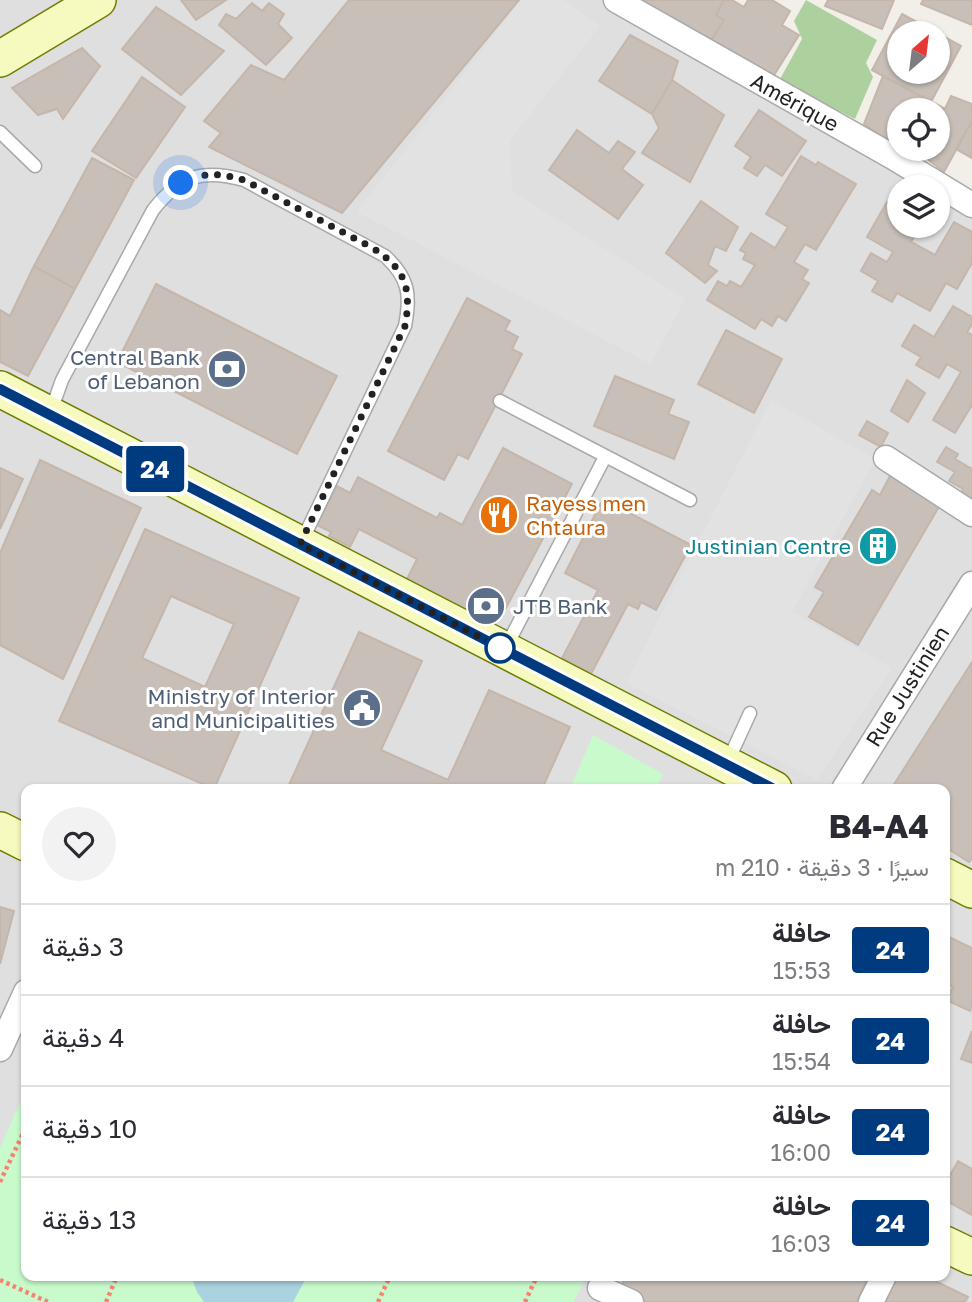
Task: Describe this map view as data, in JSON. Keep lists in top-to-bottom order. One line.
{"streets":{"street":["Amérique","Rue Justinien"]},"places":{"bank":["Central Bank of Lebanon","JTB Bank"],"restaurant":["Rayess men Chtaura"],"building":["Justinian Centre"],"public building":["Ministry of Interior and Municipalities"]},"lines":["bus line 24"],"north":"top right","page":{"on_map":"24","heading":["B4-A4","سيرًا · 3 دقيقة · 210 m"],"list":[{"mark":"24","name":"حافلة","note":"15:53","value":"3 دقيقة"},{"mark":"24","name":"حافلة","note":"15:54","value":"4 دقيقة"},{"mark":"24","name":"حافلة","note":"16:00","value":"10 دقيقة"},{"mark":"24","name":"حافلة","note":"16:03","value":"13 دقيقة"}]}}
